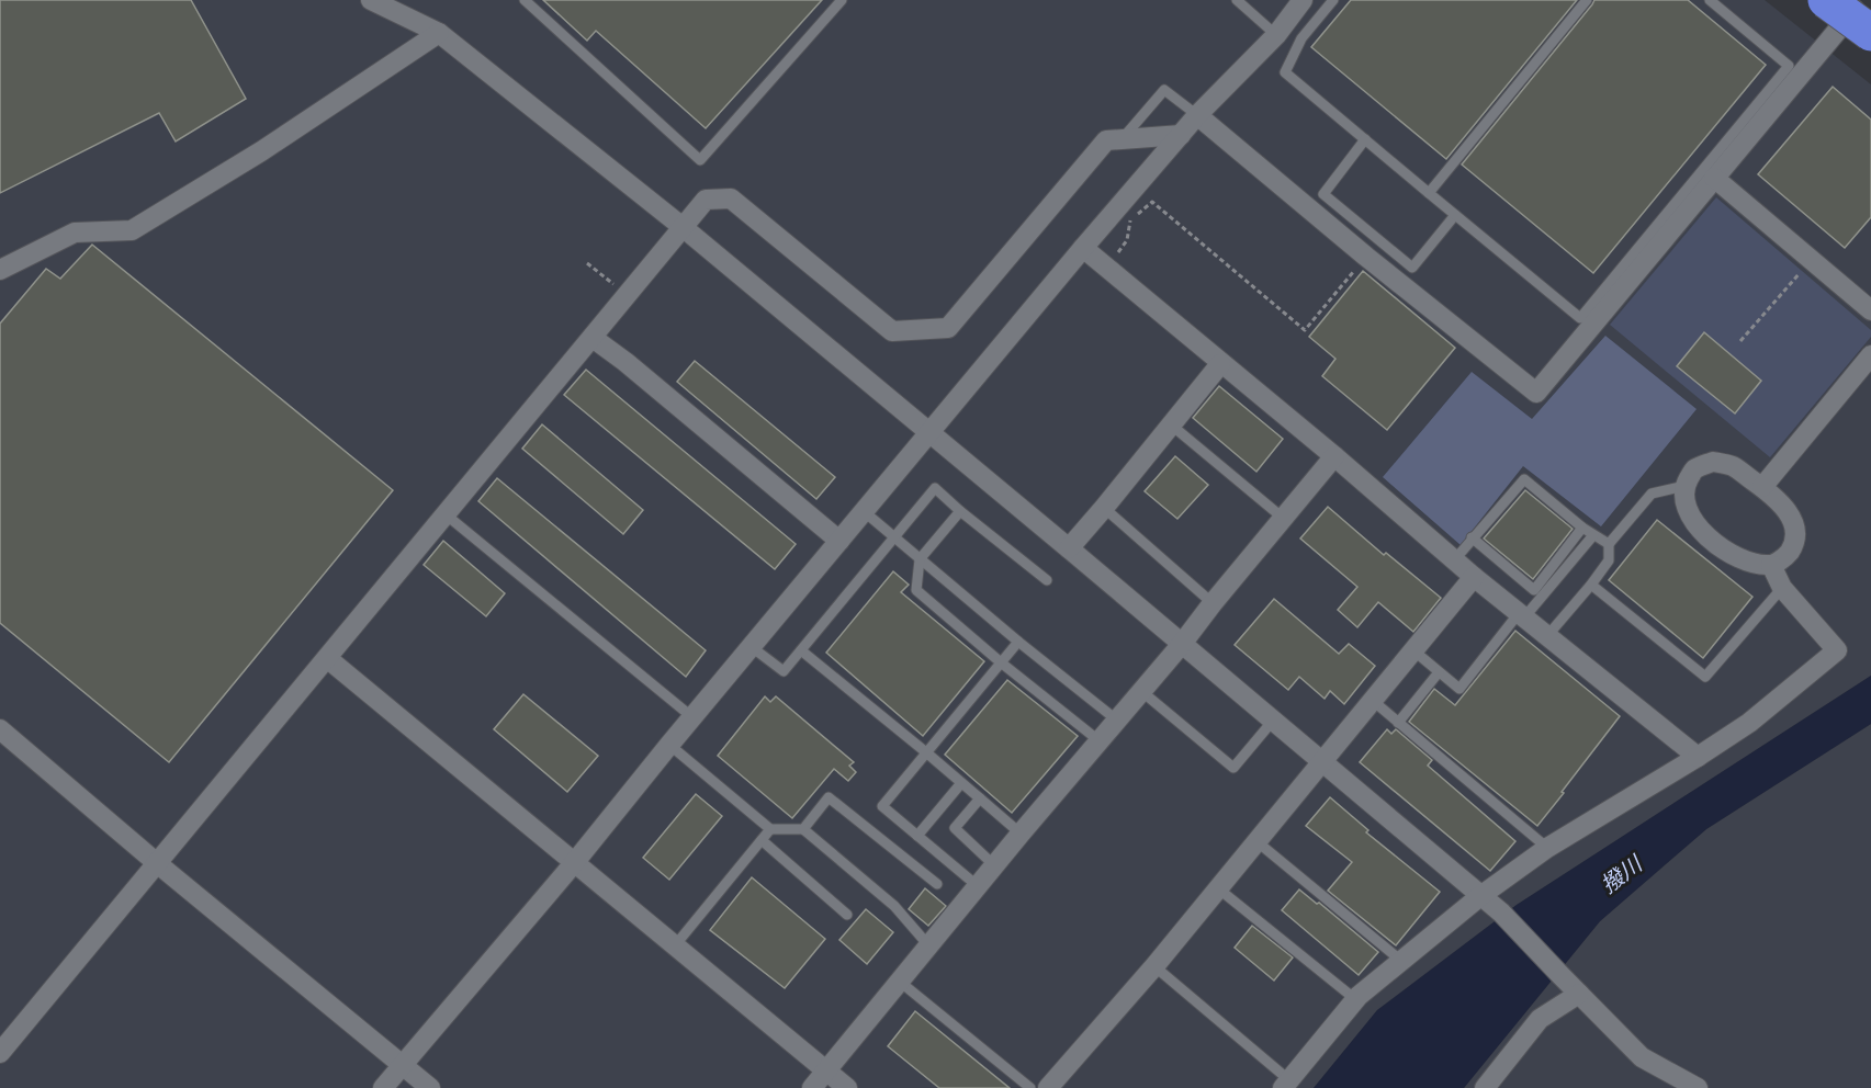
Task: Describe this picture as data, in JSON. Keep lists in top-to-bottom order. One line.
{"water":["撥川"]}
